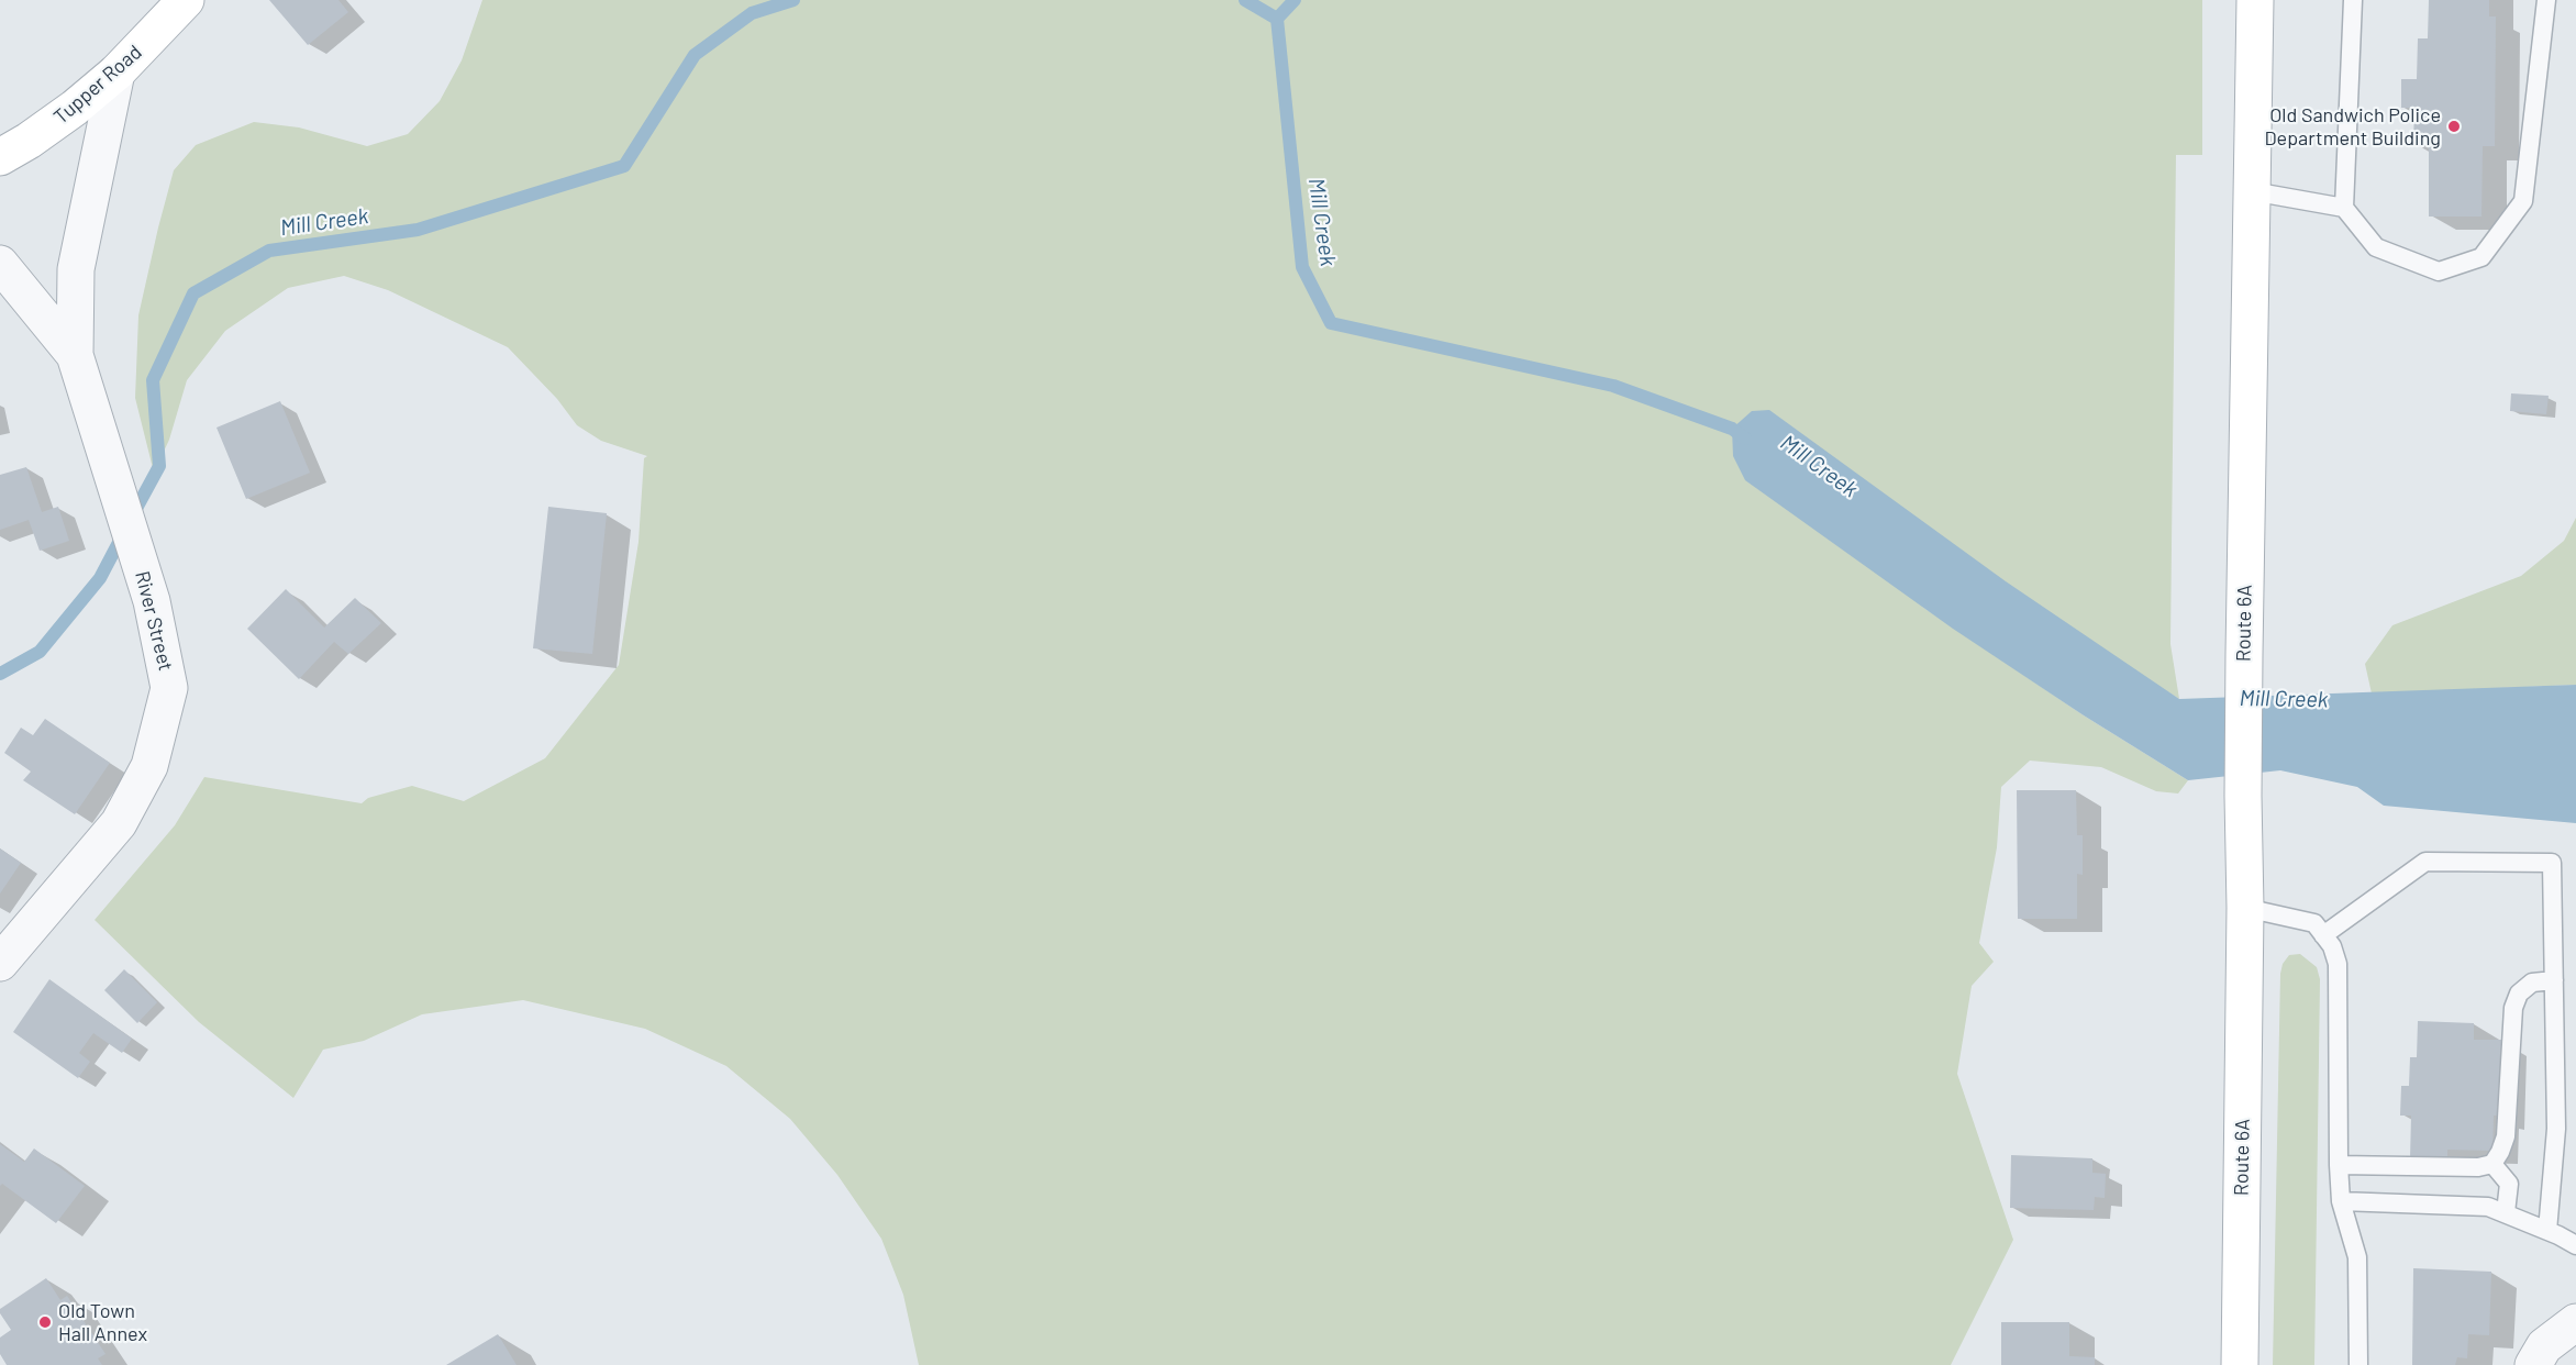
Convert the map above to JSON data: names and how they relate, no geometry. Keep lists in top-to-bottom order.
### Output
{
  "streets": {
    "main road": ["Tupper Road", "Route 6A"],
    "street": ["River Street"]
  },
  "crossings": [
    ["Tupper Road", "River Street"]
  ],
  "water": ["Mill Creek"],
  "places": ["Old Sandwich Police Department Building", "Old Town Hall Annex"]
}
